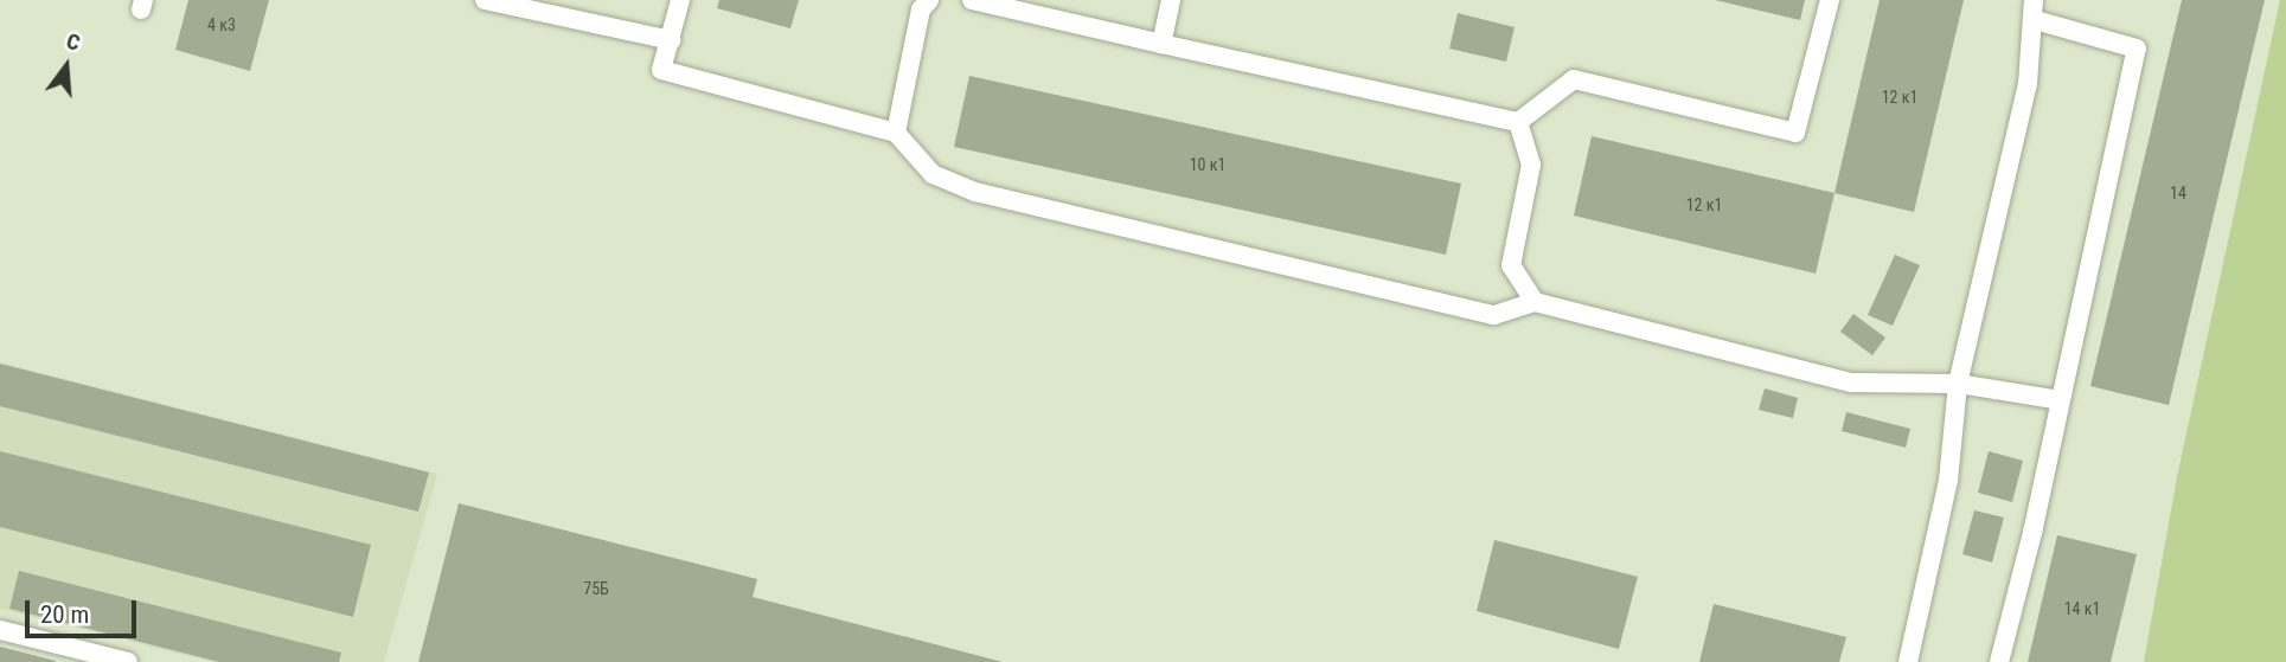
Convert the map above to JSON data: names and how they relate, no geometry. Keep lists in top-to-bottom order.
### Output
{
  "house_numbers": [
    "4 к3",
    "12 к1",
    "10 к1",
    "14",
    "12 к1",
    "75Б",
    "14 к1"
  ],
  "scale_bar": "20 m",
  "north": "top"
}
